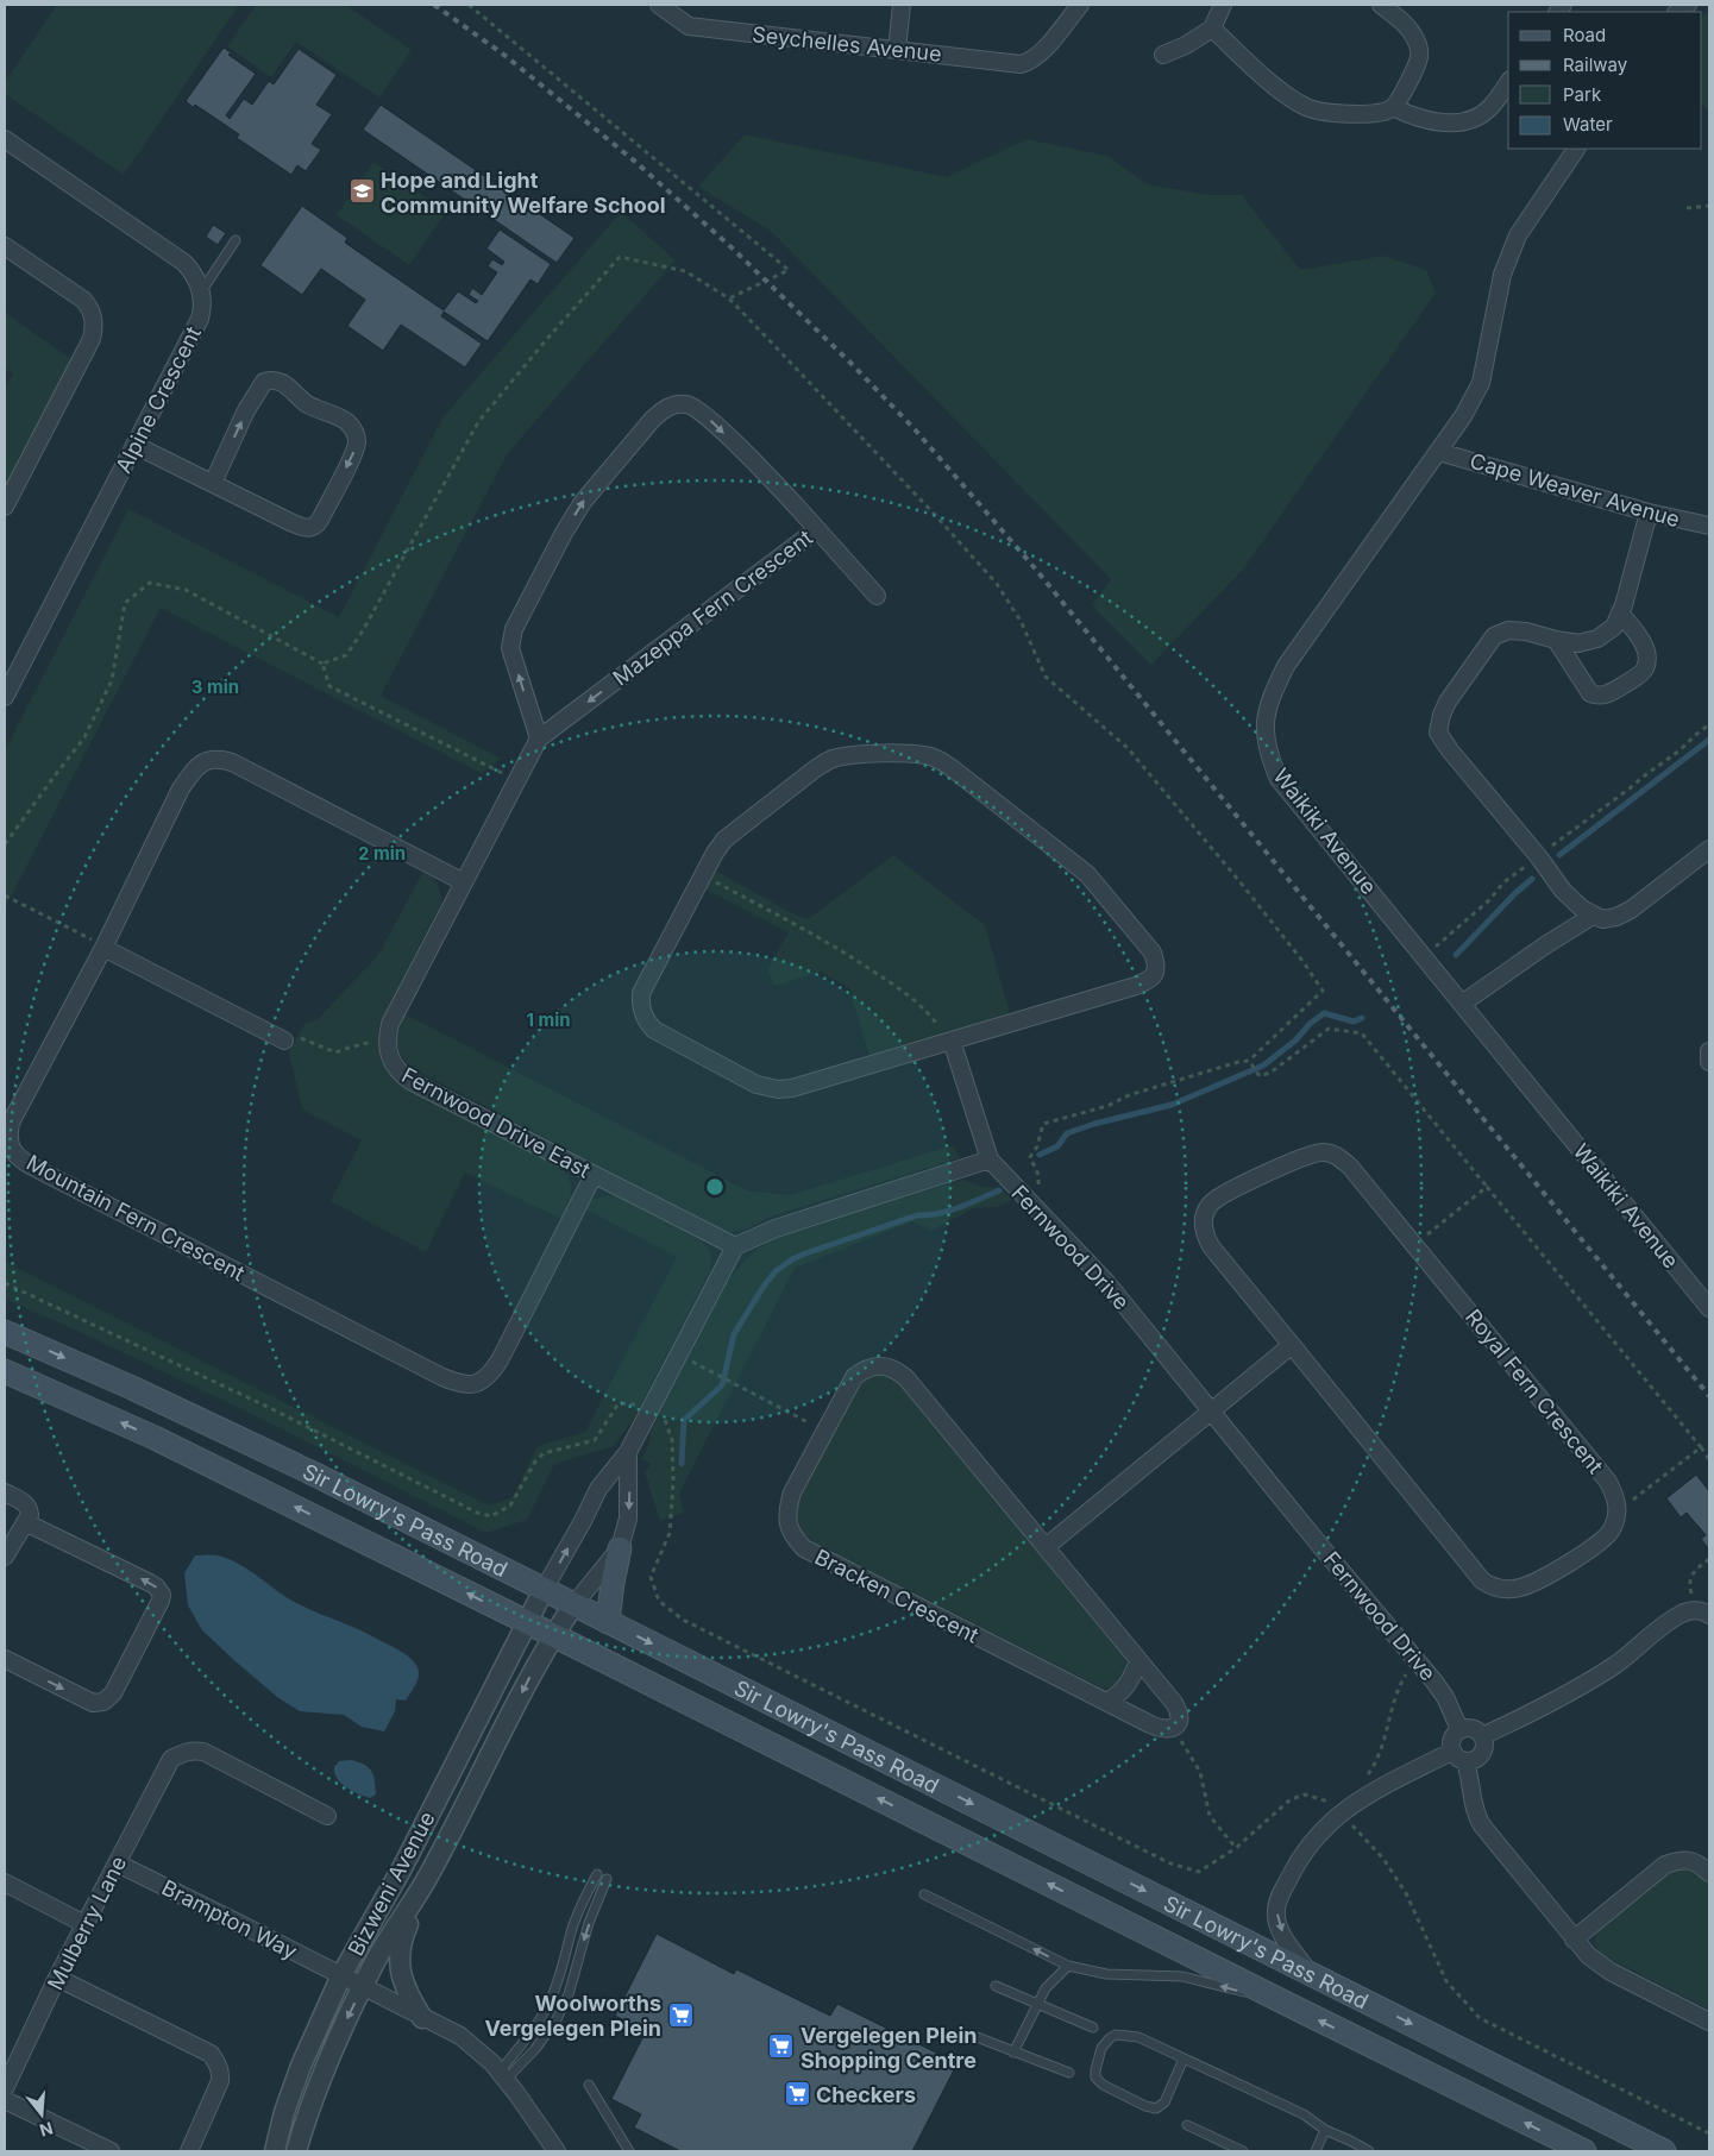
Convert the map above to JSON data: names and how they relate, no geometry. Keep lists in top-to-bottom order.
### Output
{
  "streets": {
    "main road": ["Sir Lowry's Pass Road"],
    "street": [
      "Seychelles Avenue",
      "Alpine Crescent",
      "Cape Weaver Avenue",
      "Mazeppa Fern Crescent",
      "Waikiki Avenue",
      "Fernwood Drive East",
      "Mountain Fern Crescent",
      "Fernwood Drive",
      "Royal Fern Crescent",
      "Bracken Crescent",
      "Bizweni Avenue",
      "Brampton Way",
      "Mulberry Lane"
    ]
  },
  "crossings": [
    ["Cape Weaver Avenue", "Waikiki Avenue"],
    ["Mazeppa Fern Crescent", "Fernwood Drive East"],
    ["Fernwood Drive East", "Mountain Fern Crescent"],
    ["Sir Lowry's Pass Road", "Bizweni Avenue"],
    ["Bizweni Avenue", "Brampton Way"],
    ["Brampton Way", "Mulberry Lane"]
  ],
  "places": {
    "school or university": ["Hope and Light Community Welfare School"],
    "supermarket": ["Woolworths Vergelegen Plein", "Vergelegen Plein Shopping Centre", "Checkers"]
  },
  "legend": [
    "Road",
    "Railway",
    "Park",
    "Water"
  ],
  "north": "bottom",
  "rings": ["3 min", "2 min", "1 min"]
}
